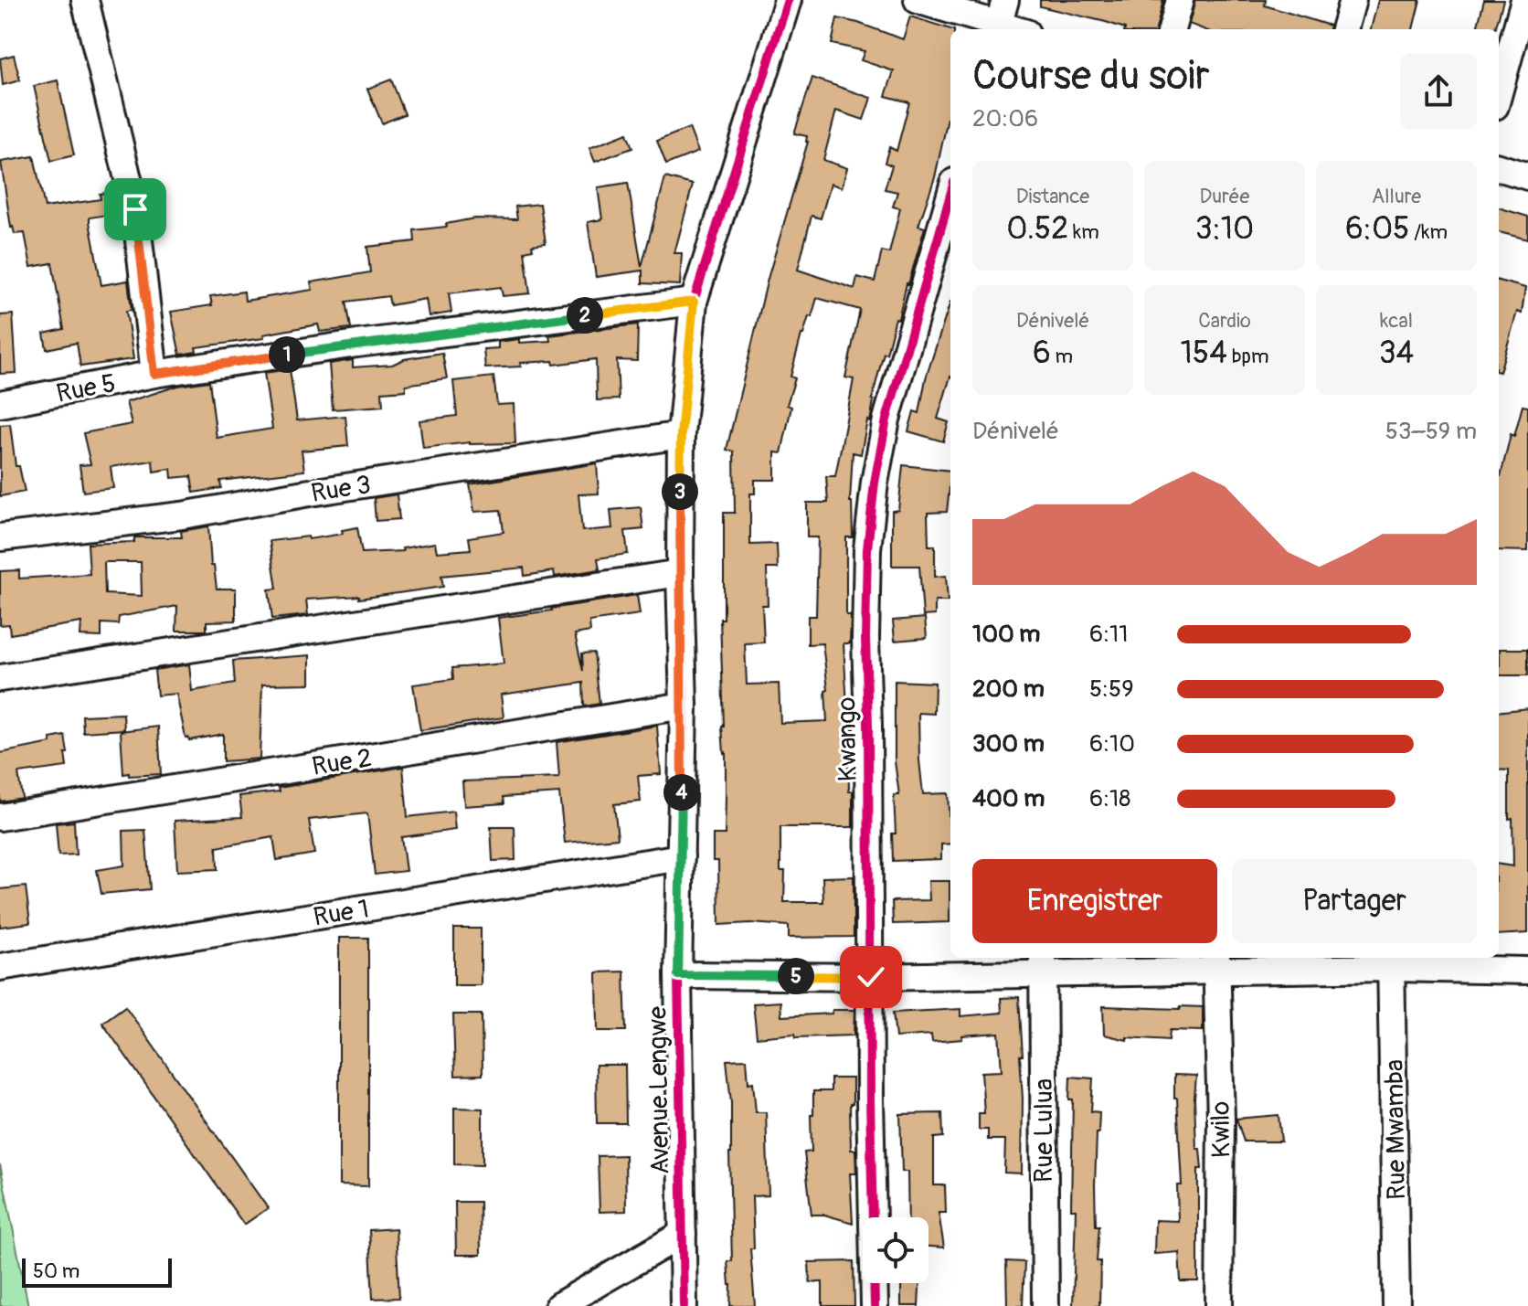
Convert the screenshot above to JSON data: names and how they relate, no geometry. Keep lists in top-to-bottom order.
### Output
{
  "streets": {
    "street": [
      "Rue 5",
      "Rue 3",
      "Kwango",
      "Rue 2",
      "Rue 1",
      "Avenue Lengwe",
      "Kwilo",
      "Rue Mwamba",
      "Rue Lulua"
    ]
  },
  "crossings": [
    ["Rue 5", "Avenue Lengwe"],
    ["Rue 3", "Avenue Lengwe"],
    ["Rue 2", "Avenue Lengwe"],
    ["Rue 1", "Avenue Lengwe"]
  ],
  "scale_bar": "50 m",
  "page": {
    "heading": ["Course du soir", "20:06"],
    "stats": [
      ["Distance", "0.52 km"],
      ["Durée", "3:10"],
      ["Allure", "6:05 /km"],
      ["Dénivelé", "6 m"],
      ["Cardio", "154 bpm"],
      ["kcal", "34"]
    ],
    "pins": [
      "2",
      "1",
      "3",
      "4",
      "5"
    ],
    "chart": ["Dénivelé", "53–59 m"],
    "list": [
      {
        "name": "100 m",
        "note": "6:11"
      },
      {
        "name": "200 m",
        "note": "5:59"
      },
      {
        "name": "300 m",
        "note": "6:10"
      },
      {
        "name": "400 m",
        "note": "6:18"
      }
    ],
    "buttons": ["Enregistrer", "Partager"],
    "scale": "50 m"
  }
}
